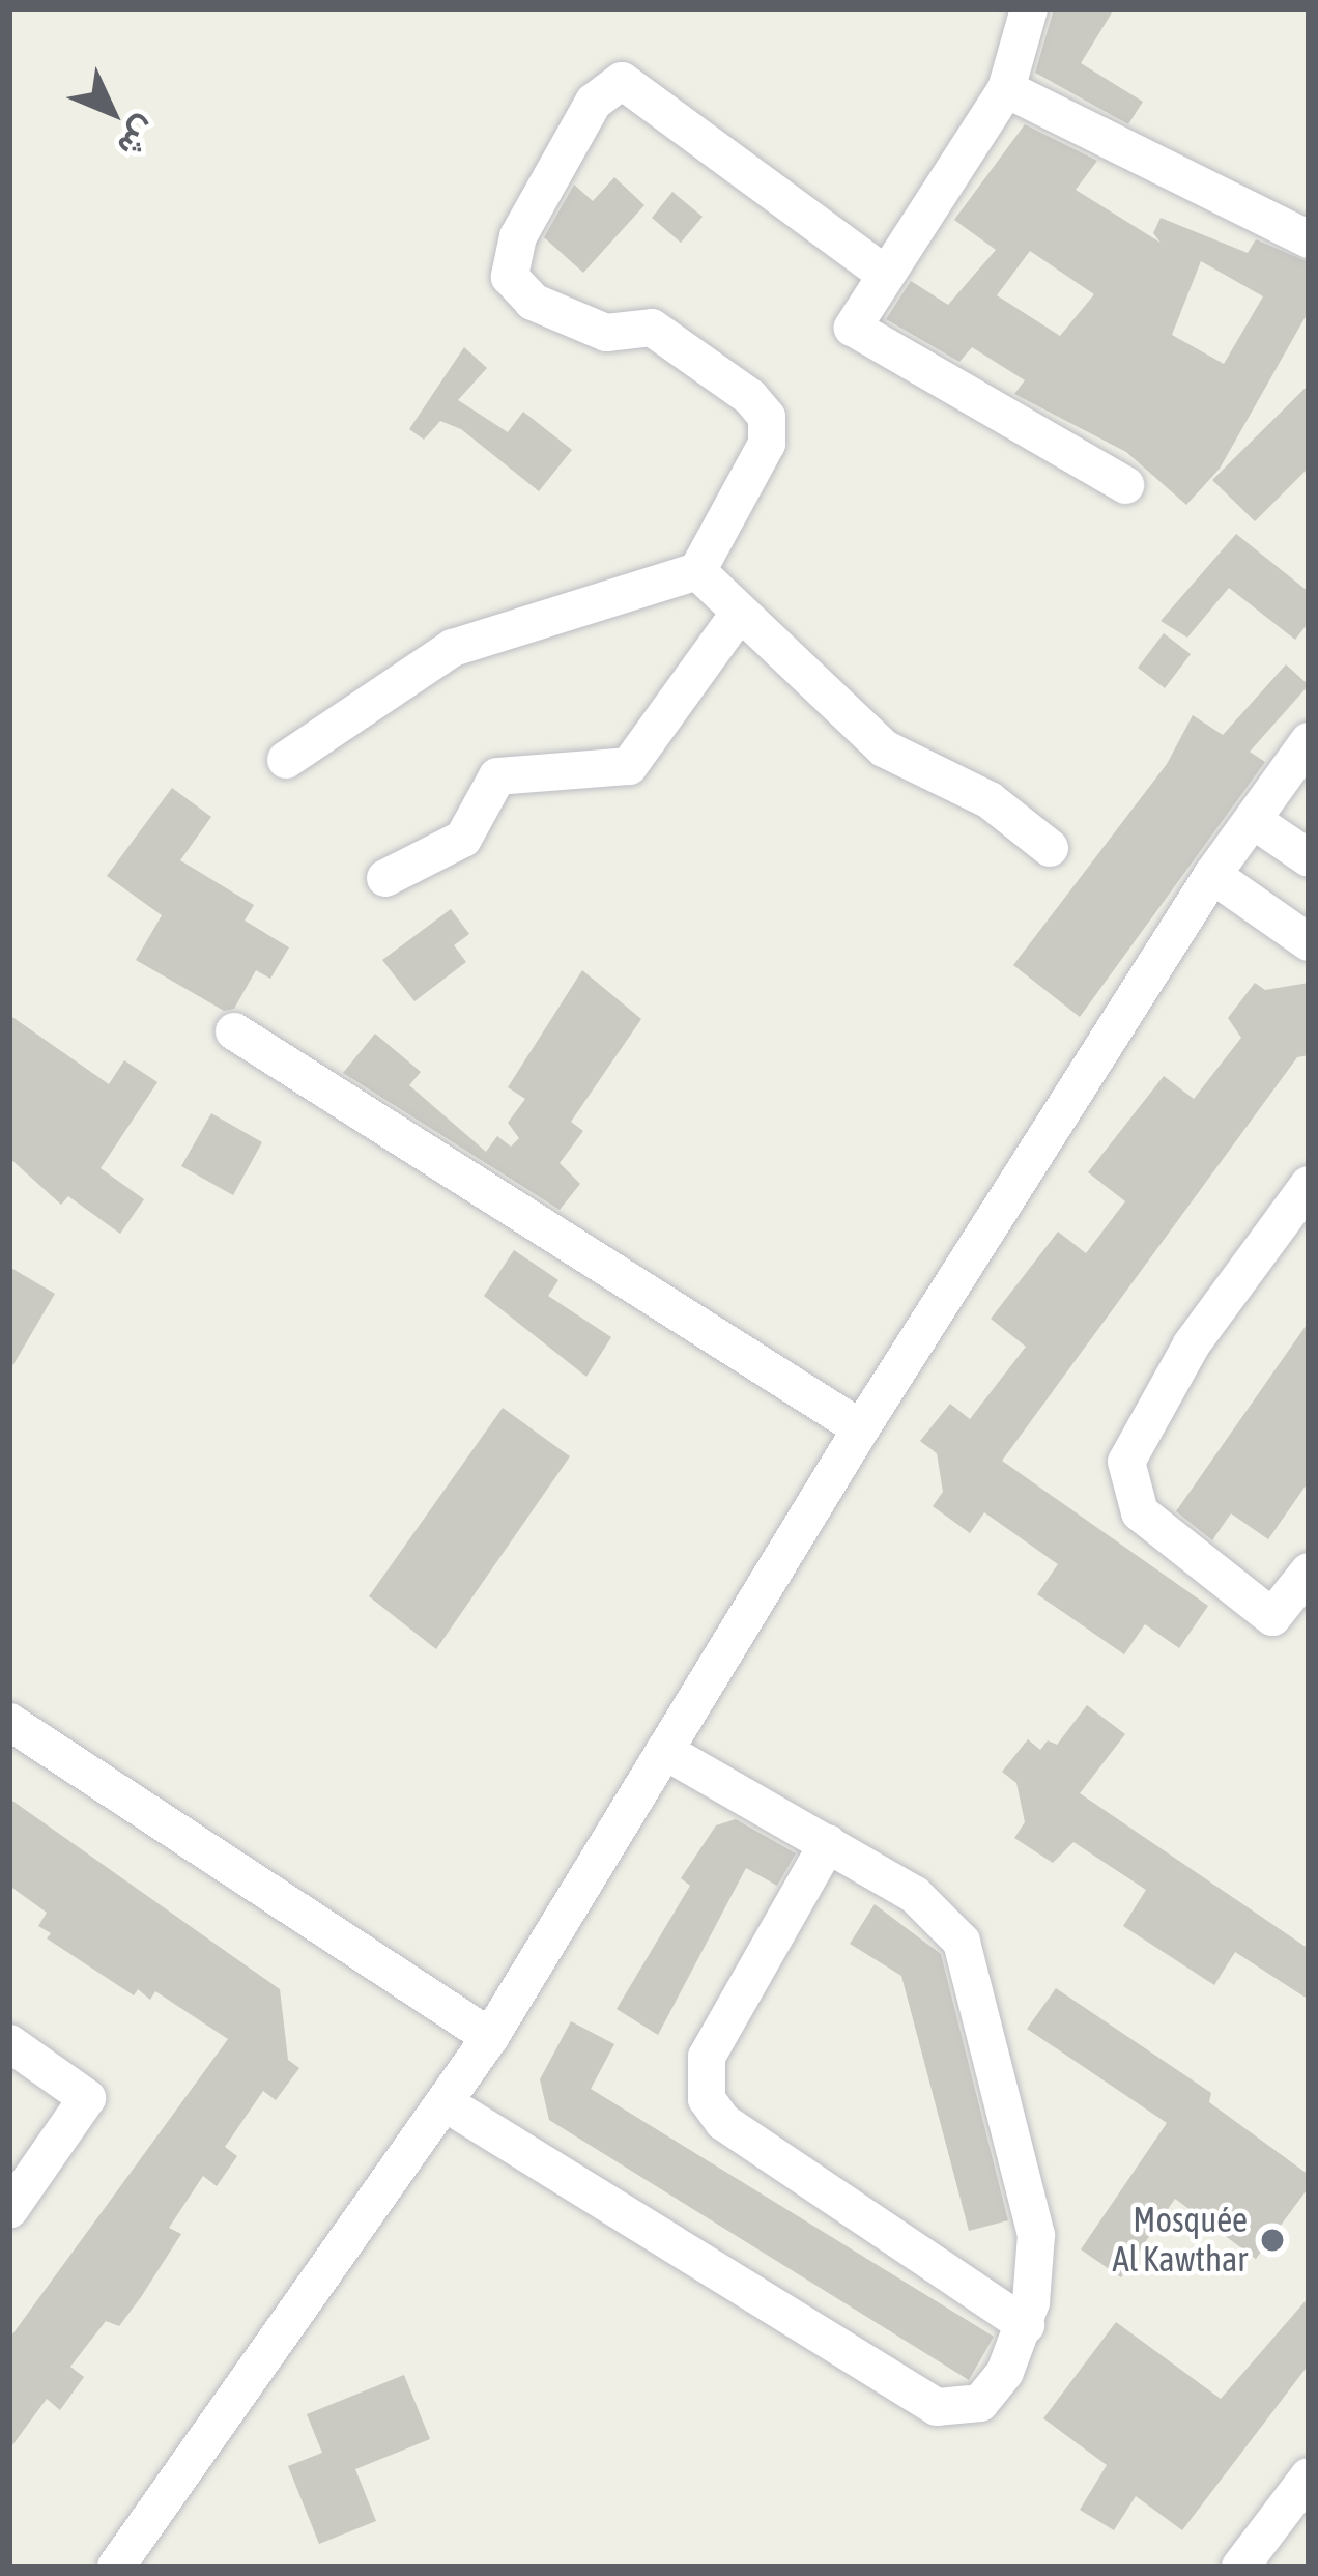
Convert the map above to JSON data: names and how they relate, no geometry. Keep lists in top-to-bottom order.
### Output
{
  "places": ["Mosquée Al Kawthar"],
  "north": "bottom right"
}
